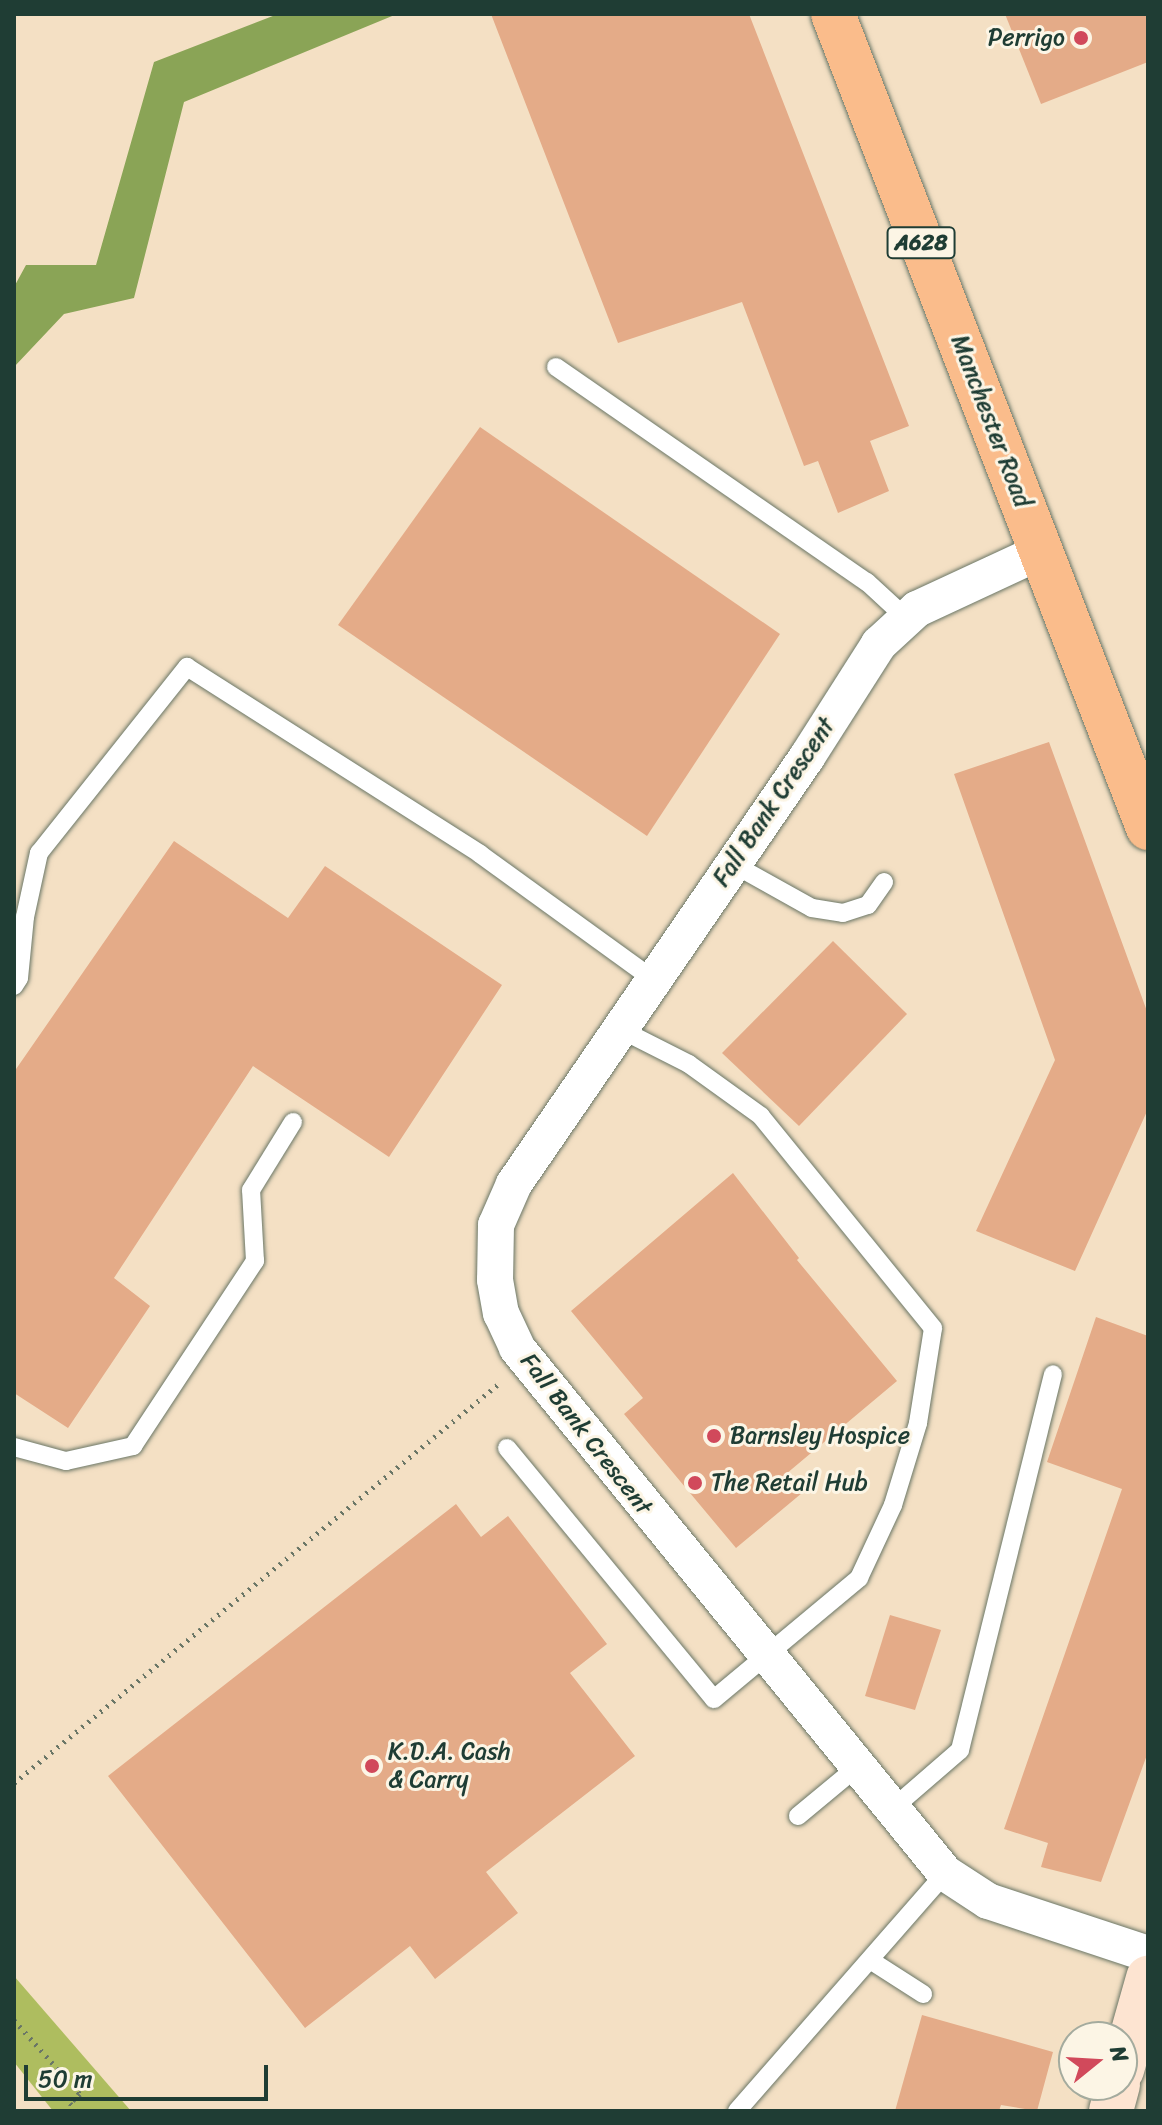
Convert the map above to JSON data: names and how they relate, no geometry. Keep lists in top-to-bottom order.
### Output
{
  "streets": {
    "highway": ["A628", "Manchester Road"],
    "street": ["Fall Bank Crescent"]
  },
  "crossings": [
    ["Manchester Road", "Fall Bank Crescent"]
  ],
  "places": [
    "Perrigo",
    "Barnsley Hospice",
    "The Retail Hub",
    "K.D.A. Cash & Carry"
  ],
  "scale_bar": "50 m",
  "north": "right"
}
